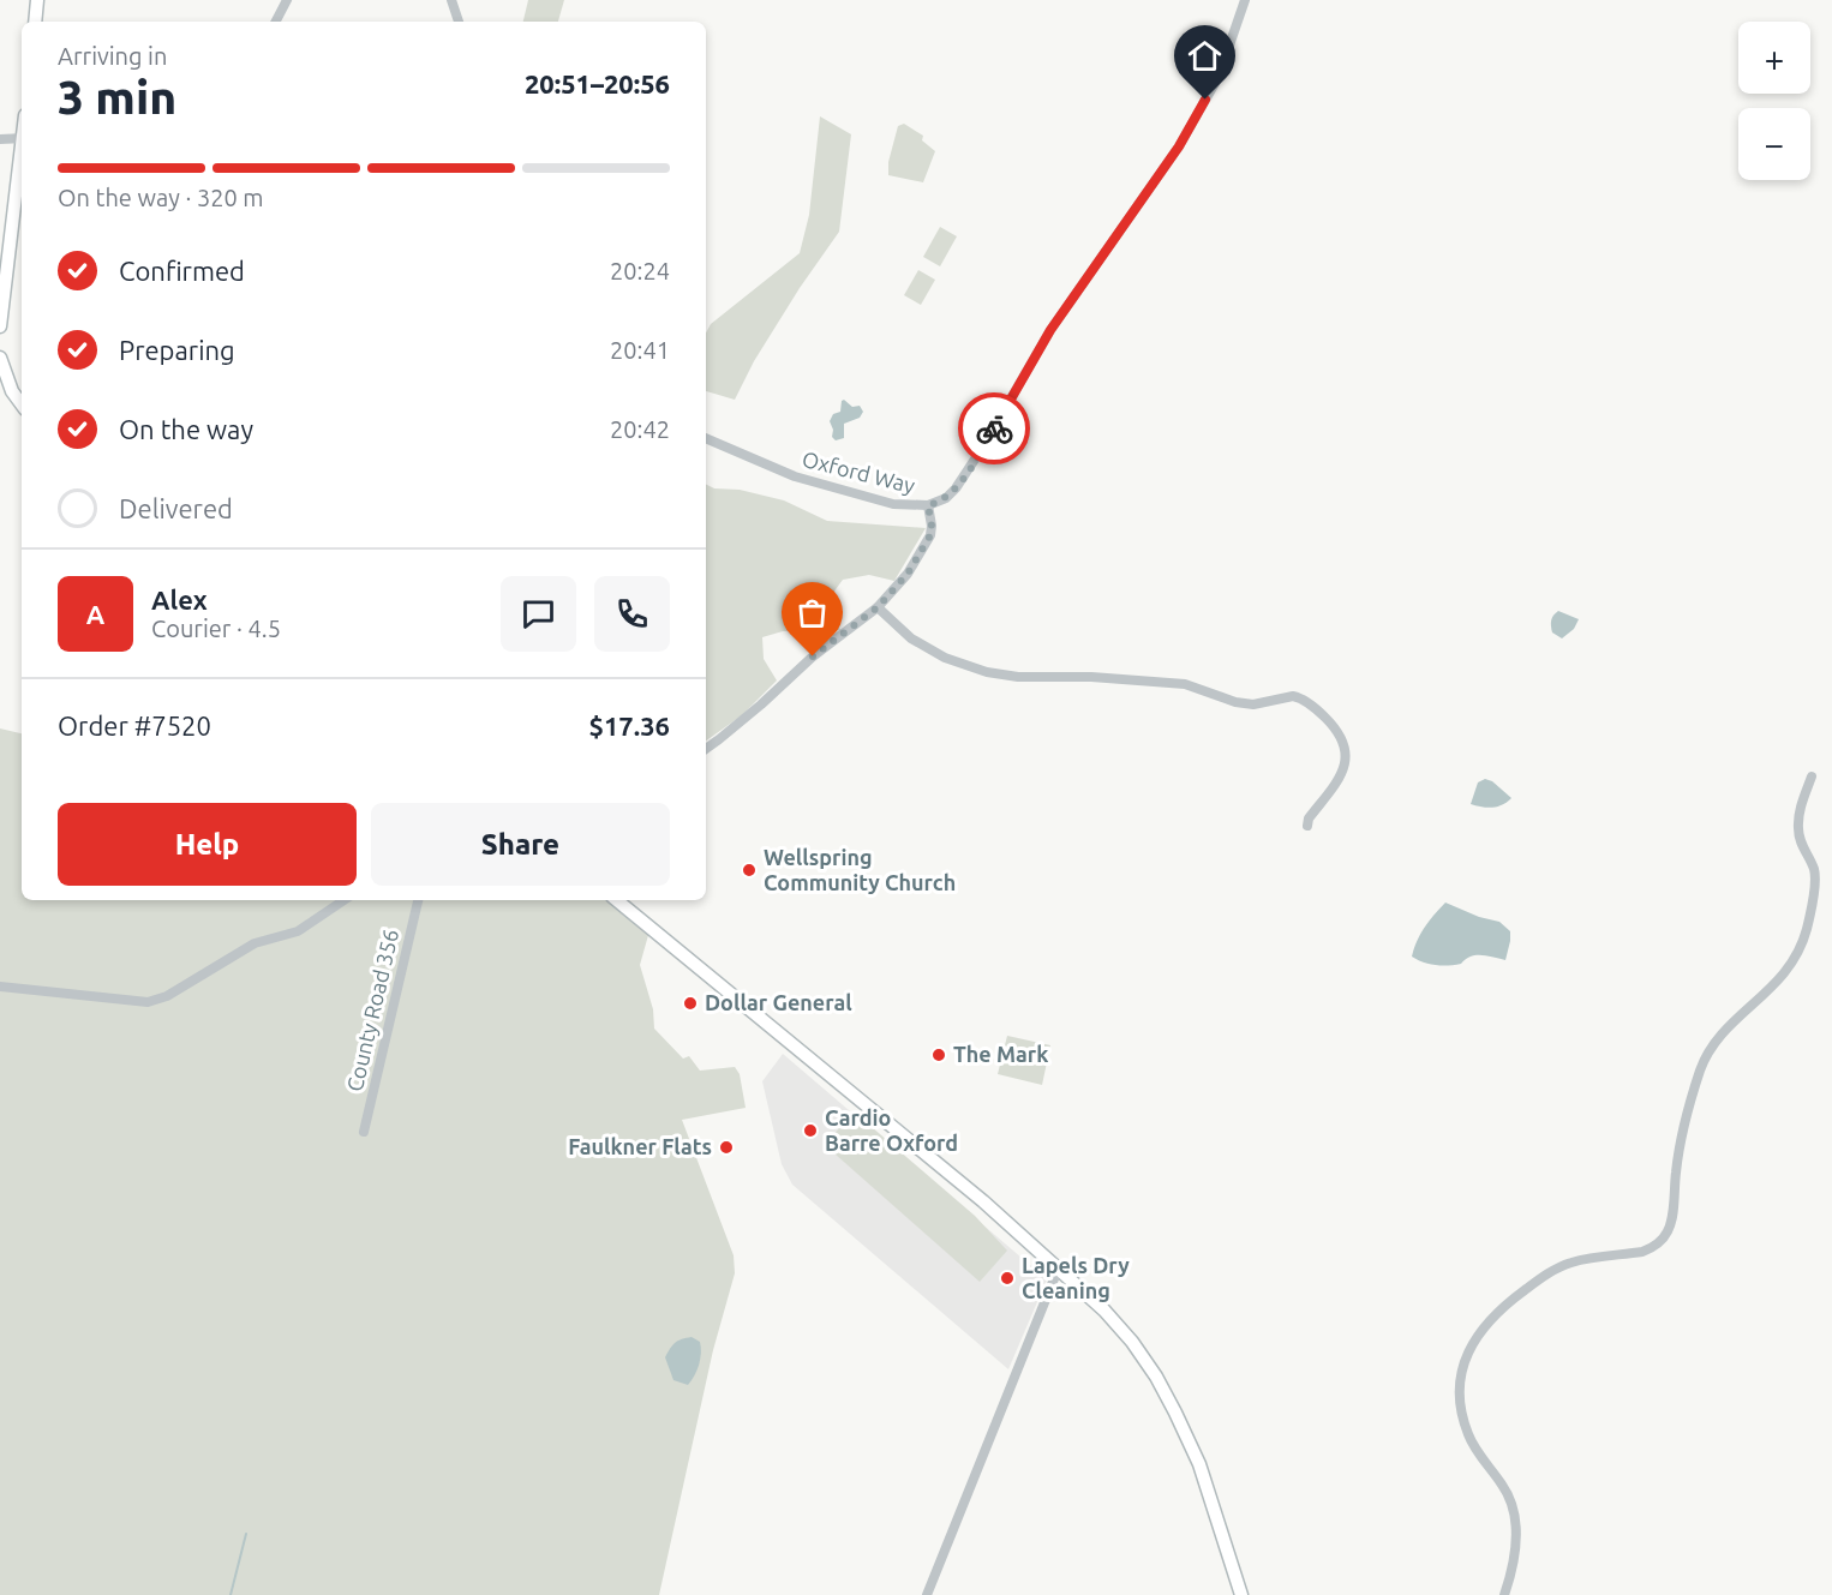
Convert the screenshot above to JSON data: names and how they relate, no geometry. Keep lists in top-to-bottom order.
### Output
{
  "streets": {
    "street": ["Oxford Way", "County Road 356"]
  },
  "places": [
    "Wellspring Community Church",
    "Dollar General",
    "The Mark",
    "Cardio Barre Oxford",
    "Faulkner Flats",
    "Lapels Dry Cleaning"
  ],
  "page": {
    "map_buttons": ["+", "−"],
    "heading": ["3 min", "Arriving in", "20:51–20:56"],
    "panel": [
      "Alex",
      "Courier · 4.5",
      "Order #7520",
      "$17.36"
    ],
    "bar": "On the way · 320 m",
    "list": [
      ["Confirmed", "20:24"],
      ["Preparing", "20:41"],
      ["On the way", "20:42"],
      "Delivered"
    ],
    "round": "A",
    "buttons": ["Help", "Share"]
  }
}
